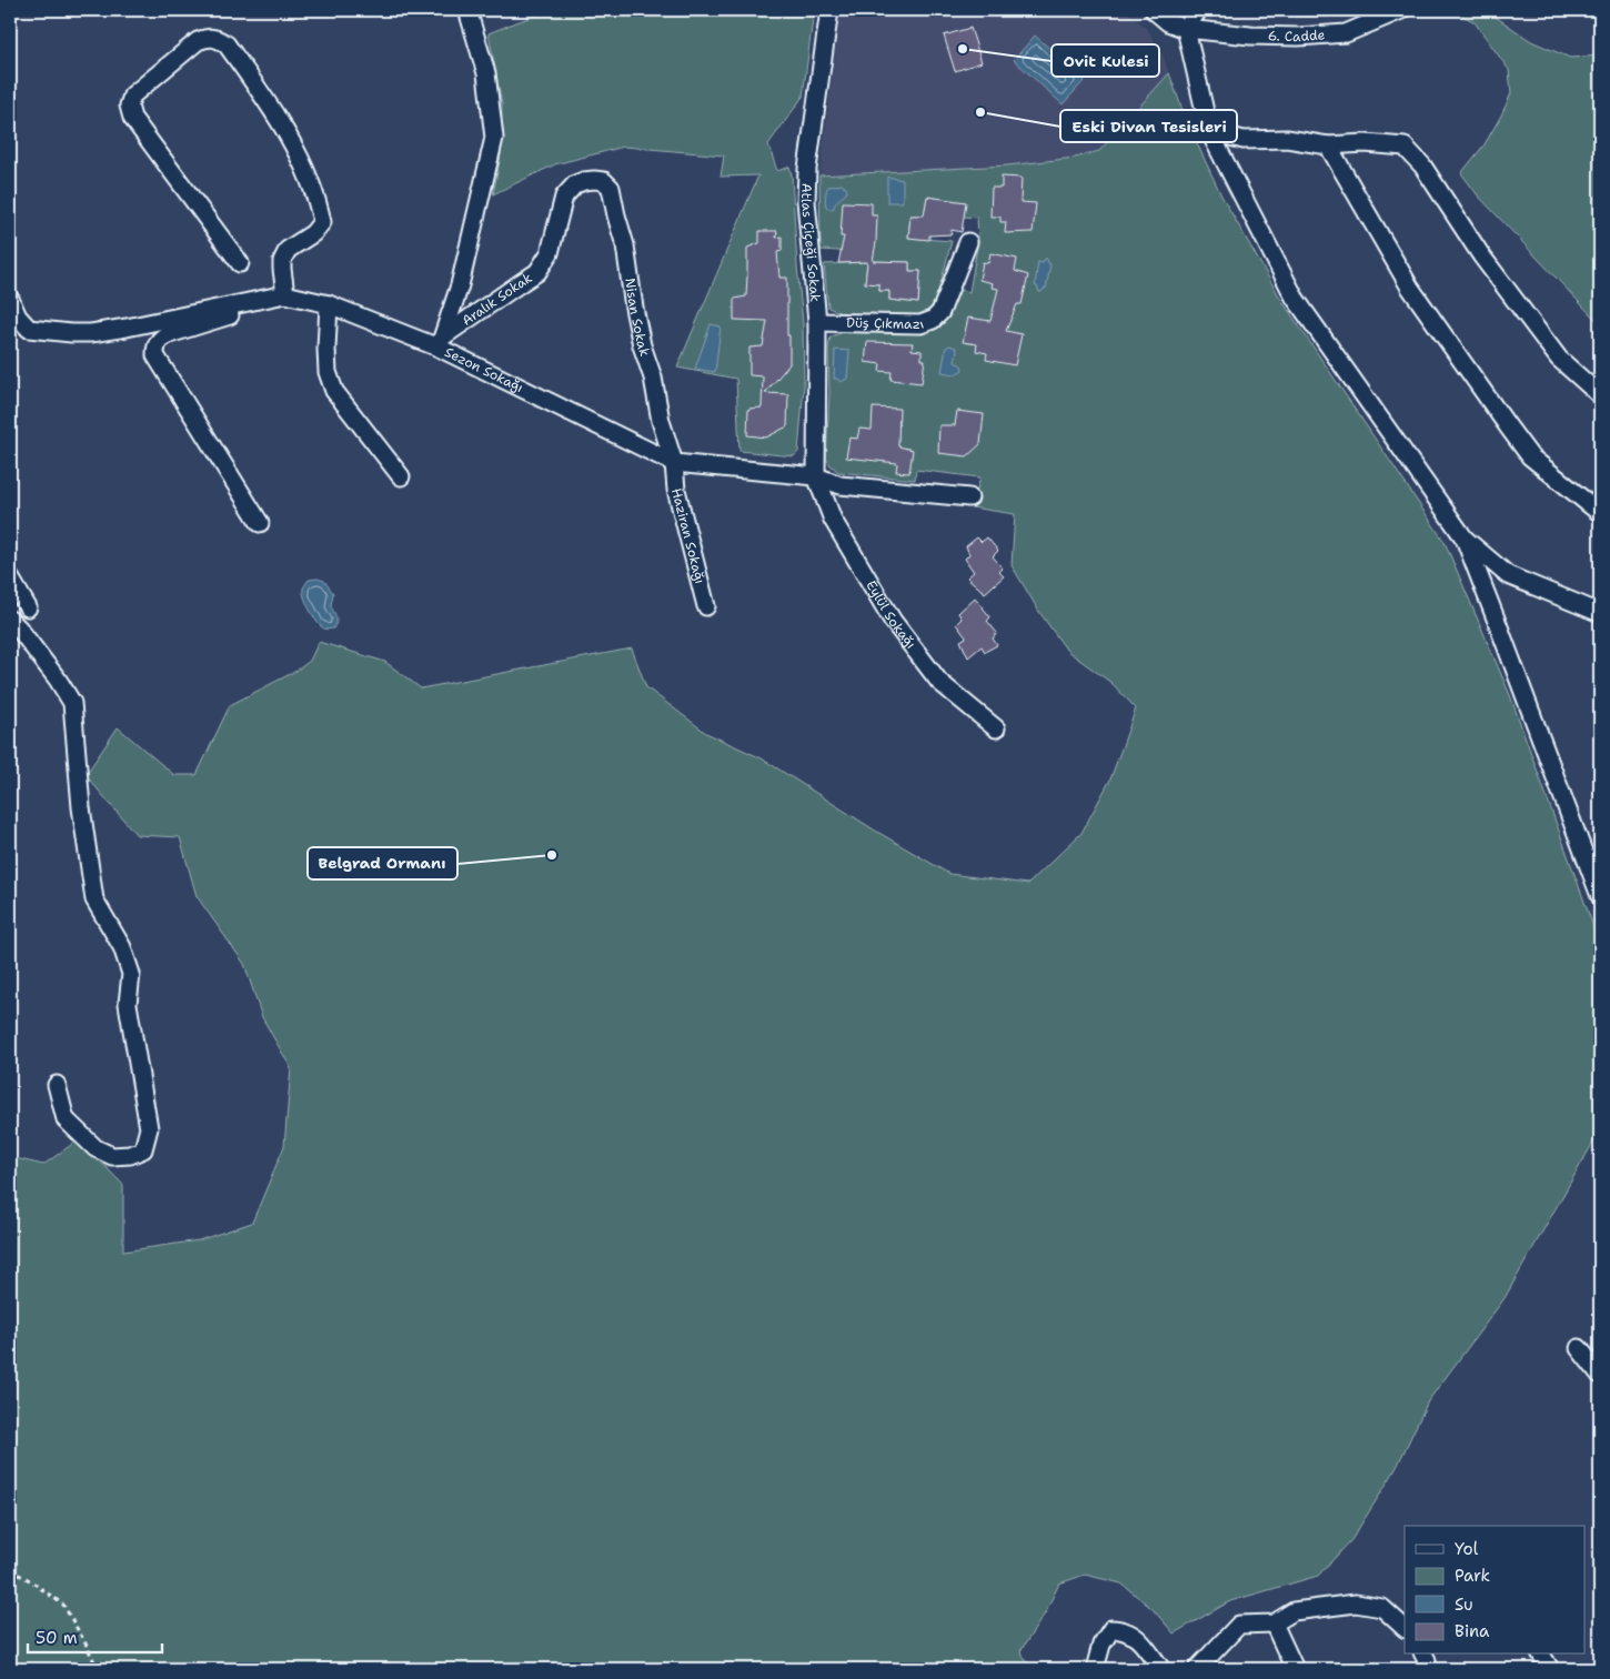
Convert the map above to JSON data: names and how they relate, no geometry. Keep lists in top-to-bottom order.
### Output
{
  "streets": {
    "street": [
      "6. Cadde",
      "Atlas Çiçeği Sokak",
      "Aralık Sokak",
      "Nisan Sokak",
      "Düş Çıkmazı",
      "Sezon Sokağı",
      "Haziran Sokağı",
      "Eylül Sokağı"
    ]
  },
  "crossings": [
    ["Atlas Çiçeği Sokak", "Düş Çıkmazı"],
    ["Atlas Çiçeği Sokak", "Sezon Sokağı"],
    ["Atlas Çiçeği Sokak", "Eylül Sokağı"],
    ["Aralık Sokak", "Nisan Sokak"],
    ["Aralık Sokak", "Sezon Sokağı"],
    ["Nisan Sokak", "Sezon Sokağı"],
    ["Nisan Sokak", "Haziran Sokağı"],
    ["Sezon Sokağı", "Haziran Sokağı"],
    ["Sezon Sokağı", "Eylül Sokağı"]
  ],
  "places": ["Ovit Kulesi", "Eski Divan Tesisleri", "Belgrad Ormanı"],
  "legend": [
    "Yol",
    "Park",
    "Su",
    "Bina"
  ],
  "scale_bar": "50 m"
}
